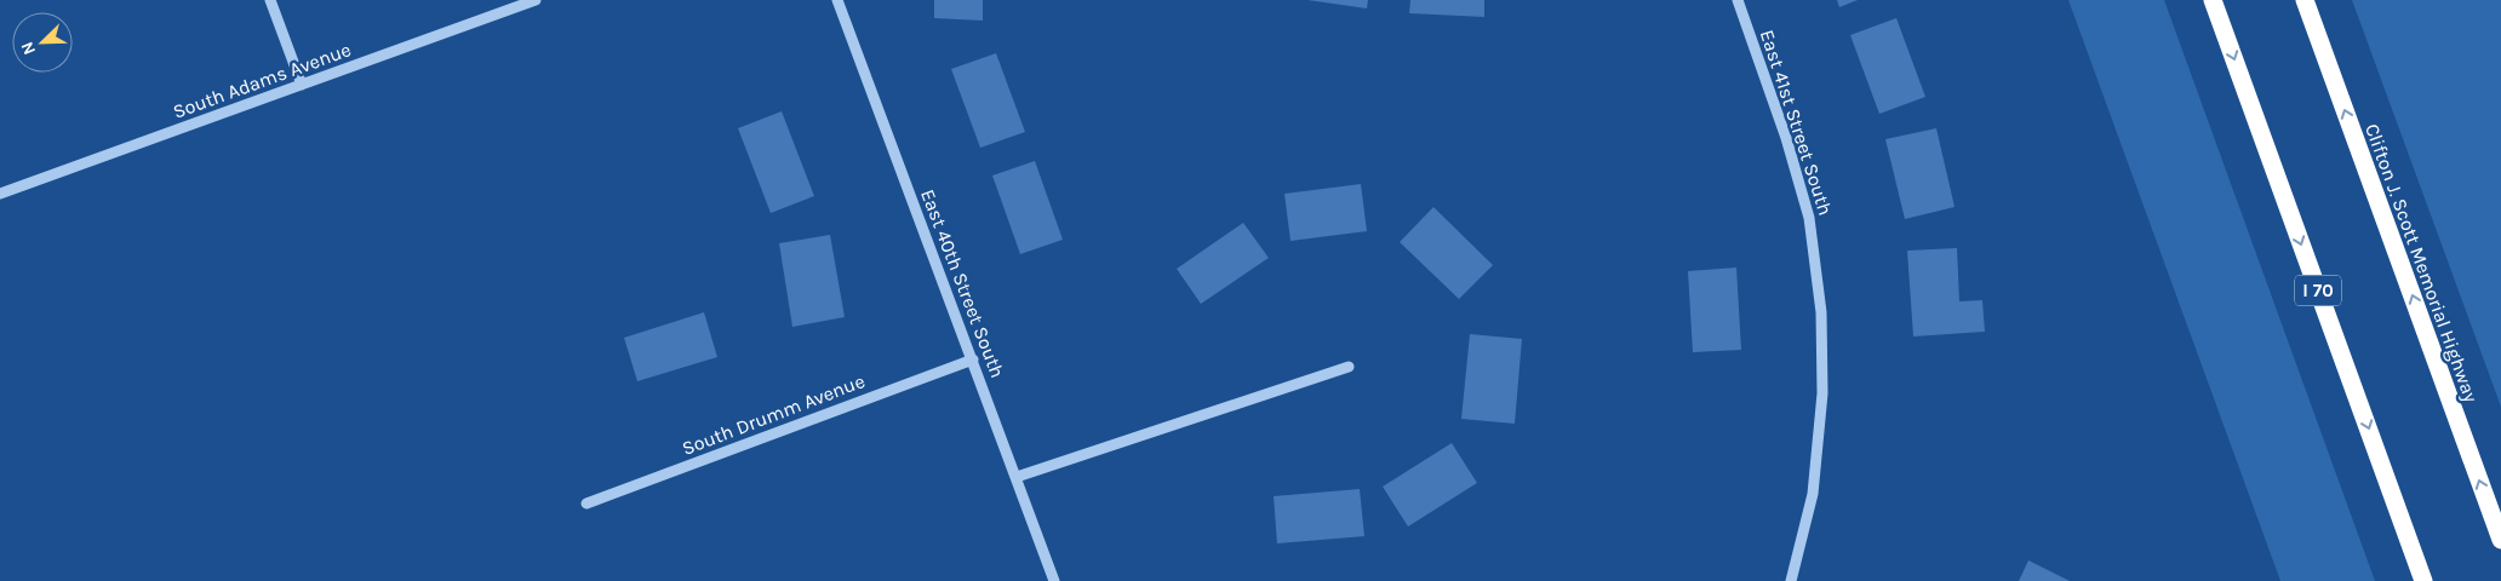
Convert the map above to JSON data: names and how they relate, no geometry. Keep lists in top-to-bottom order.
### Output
{
  "streets": {
    "highway": ["Clifton J. Scott Memorial Highway", "I 70"],
    "street": [
      "South Adams Avenue",
      "East 41st Street South",
      "East 40th Street South",
      "South Drumm Avenue"
    ]
  },
  "crossings": [
    ["East 40th Street South", "South Drumm Avenue"]
  ],
  "north": "bottom left"
}
